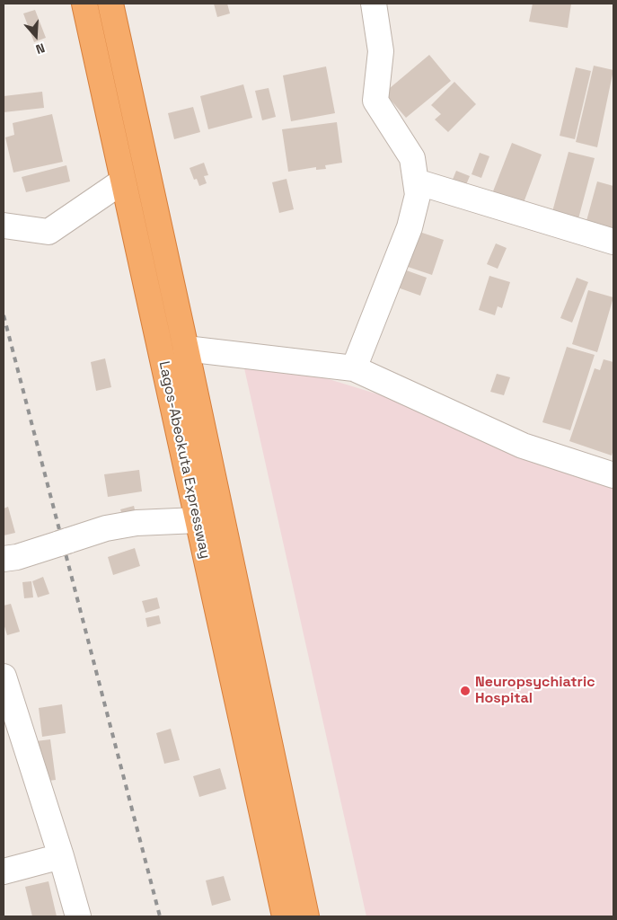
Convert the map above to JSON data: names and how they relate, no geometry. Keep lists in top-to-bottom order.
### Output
{
  "streets": {
    "highway": ["Lagos-Abeokuta Expressway"]
  },
  "places": ["Neuropsychiatric Hospital"],
  "north": "bottom"
}
